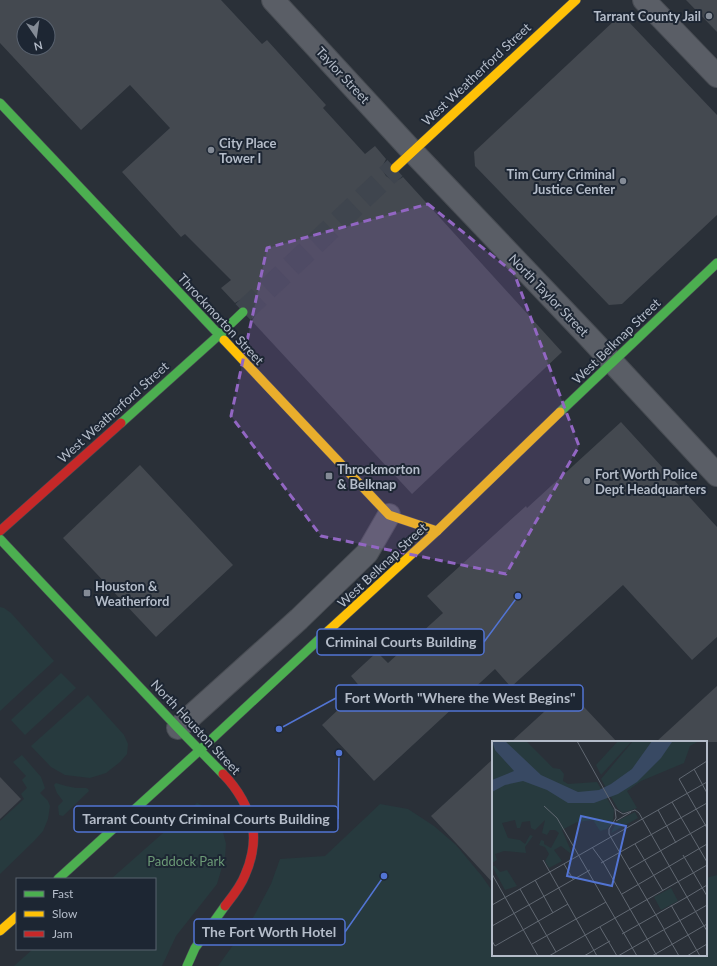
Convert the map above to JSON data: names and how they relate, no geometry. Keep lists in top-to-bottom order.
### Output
{
  "streets": {
    "main road": [
      "West Weatherford Street",
      "Throckmorton Street",
      "West Belknap Street",
      "North Houston Street"
    ],
    "street": ["Taylor Street", "North Taylor Street"]
  },
  "crossings": [
    ["West Weatherford Street", "Taylor Street"],
    ["West Weatherford Street", "North Taylor Street"],
    ["West Weatherford Street", "Throckmorton Street"],
    ["Taylor Street", "North Taylor Street"],
    ["North Taylor Street", "West Belknap Street"],
    ["Throckmorton Street", "West Belknap Street"],
    ["West Belknap Street", "North Houston Street"]
  ],
  "parks": ["Paddock Park"],
  "places": {
    "other": [
      "Tarrant County Jail",
      "City Place Tower I",
      "Tim Curry Criminal Justice Center",
      "Fort Worth Police Dept Headquarters",
      "Criminal Courts Building",
      "Fort Worth \"Where the West Begins\"",
      "Tarrant County Criminal Courts Building",
      "The Fort Worth Hotel"
    ],
    "transit": ["Throckmorton & Belknap", "Houston & Weatherford"]
  },
  "legend": ["Fast", "Slow", "Jam"],
  "north": "bottom"
}
